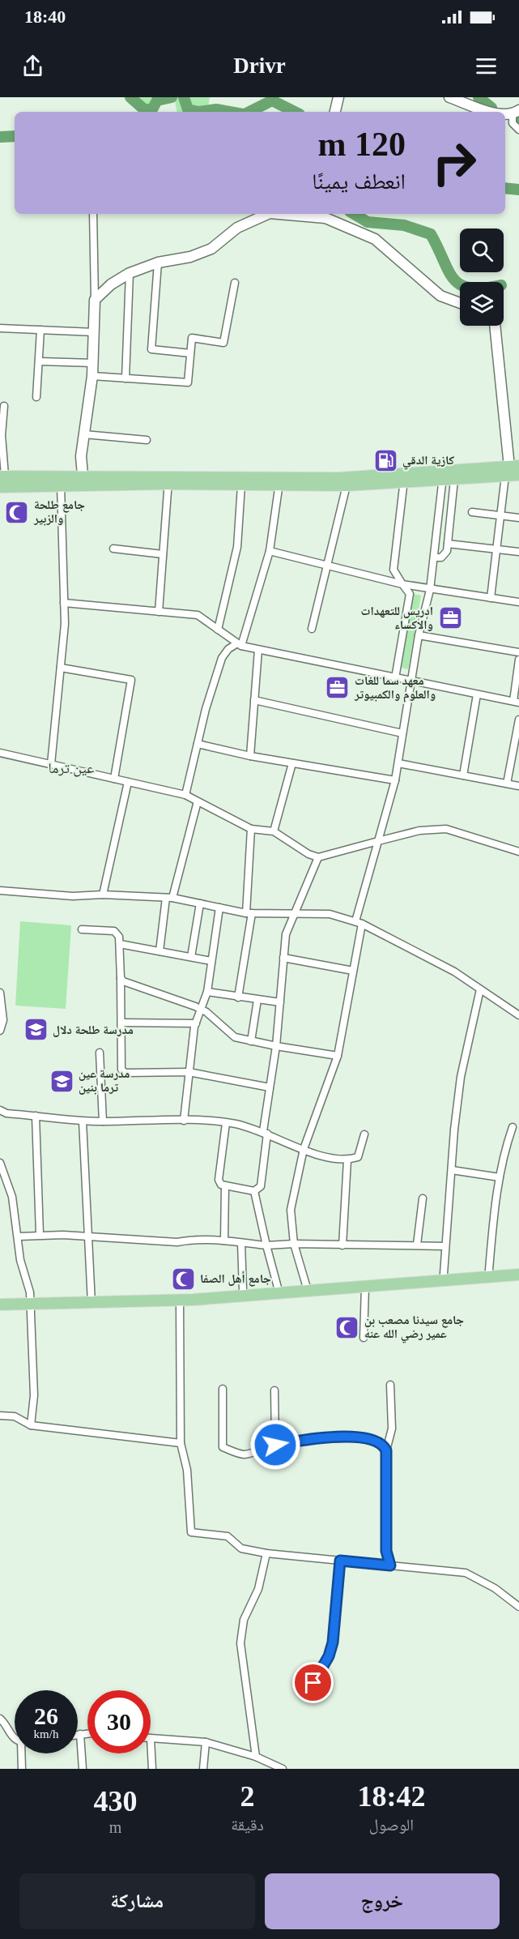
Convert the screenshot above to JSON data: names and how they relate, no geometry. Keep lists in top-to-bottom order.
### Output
{
  "districts": ["عين ترما"],
  "places": {
    "fuel station": ["كازية الدقي"],
    "mosque": ["جامع طلحة والزبير", "جامع أهل الصفا", "جامع سيدنا مصعب بن عمير رضي الله عنه"],
    "office": ["ادريس للتعهدات والاكساء", "معهد سما للغات والعلوم والكمبيوتر"],
    "school or university": ["مدرسة طلحة دلال", "مدرسة عين ترما بنين"]
  },
  "page": {
    "status": "18:40",
    "header": "Drivr",
    "turn": ["120 m", "انعطف يمينًا"],
    "speed": "26 km/h",
    "limit": "30",
    "eta": [
      "18:42",
      "الوصول",
      "2",
      "دقيقة",
      "430",
      "m"
    ],
    "buttons": ["خروج", "مشاركة"]
  }
}
